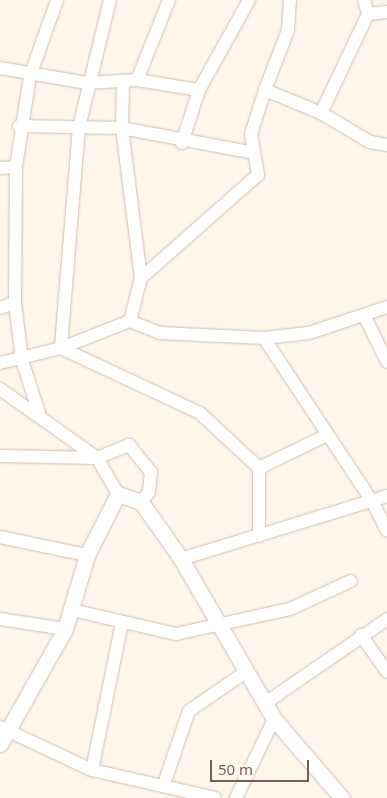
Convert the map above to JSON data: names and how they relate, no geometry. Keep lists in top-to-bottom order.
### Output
{
  "scale_bar": "50 m"
}
